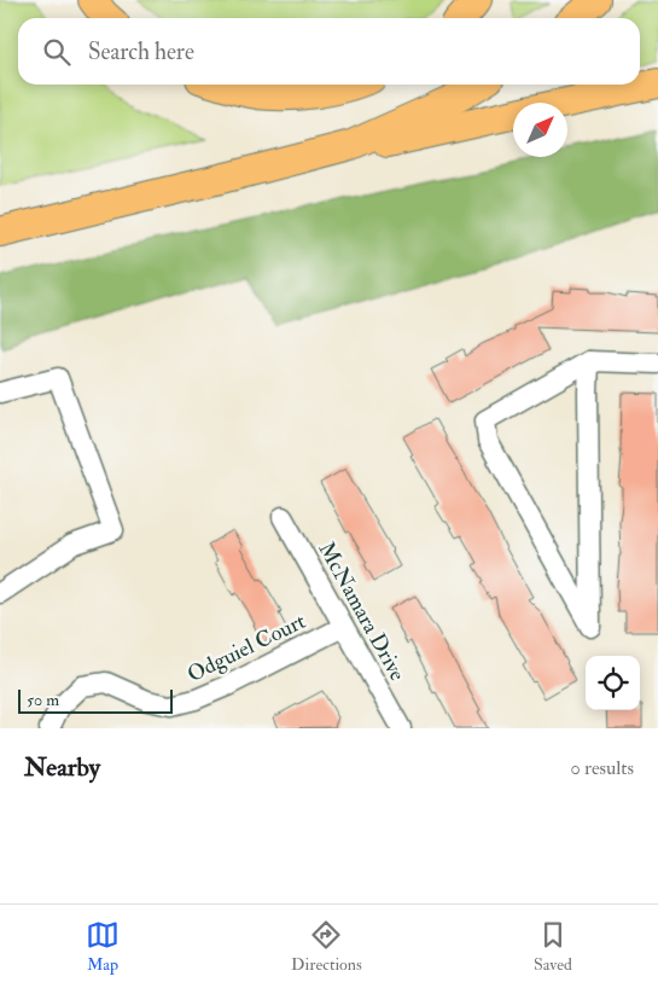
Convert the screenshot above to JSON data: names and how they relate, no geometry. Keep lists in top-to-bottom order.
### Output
{
  "streets": {
    "street": ["McNamara Drive", "Odguiel Court"]
  },
  "crossings": [
    ["McNamara Drive", "Odguiel Court"]
  ],
  "scale_bar": "50 m",
  "north": "top right",
  "page": {
    "search": "Search here",
    "scale": "50 m",
    "heading": ["Nearby", "0 results"],
    "nav": ["Map", "Directions", "Saved"]
  }
}
